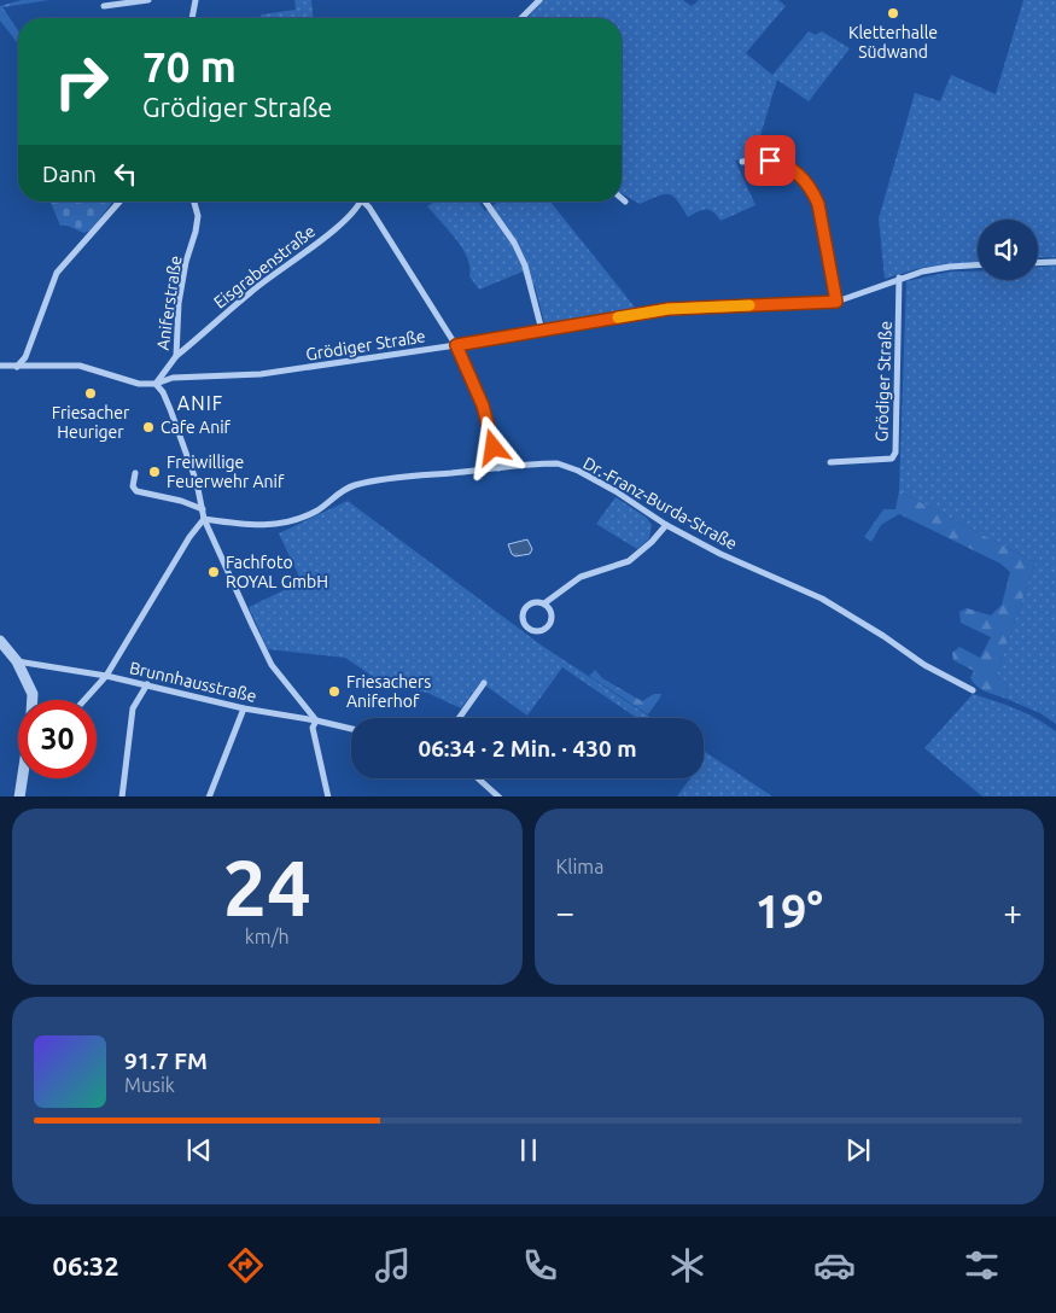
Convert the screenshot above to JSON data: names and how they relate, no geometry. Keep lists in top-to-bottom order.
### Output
{
  "streets": {
    "street": [
      "Eisgrabenstraße",
      "Aniferstraße",
      "Grödiger Straße",
      "Dr.-Franz-Burda-Straße",
      "Brunnhausstraße"
    ]
  },
  "crossings": [
    ["Eisgrabenstraße", "Aniferstraße"],
    ["Aniferstraße", "Grödiger Straße"]
  ],
  "districts": ["ANIF"],
  "places": [
    "Kletterhalle Südwand",
    "Friesacher Heuriger",
    "Cafe Anif",
    "Freiwillige Feuerwehr Anif",
    "Fachfoto ROYAL GmbH",
    "Friesachers Aniferhof"
  ],
  "page": {
    "turn": ["70 m", "Grödiger Straße"],
    "then": "Dann",
    "limit": "30",
    "trip": "06:34 · 2 Min. · 430 m",
    "tile": [
      ["24", "km/h"],
      "Klima"
    ],
    "heat": ["−", "19°", "+"],
    "song": ["91.7 FM", "Musik"],
    "tabs": "06:32"
  }
}
